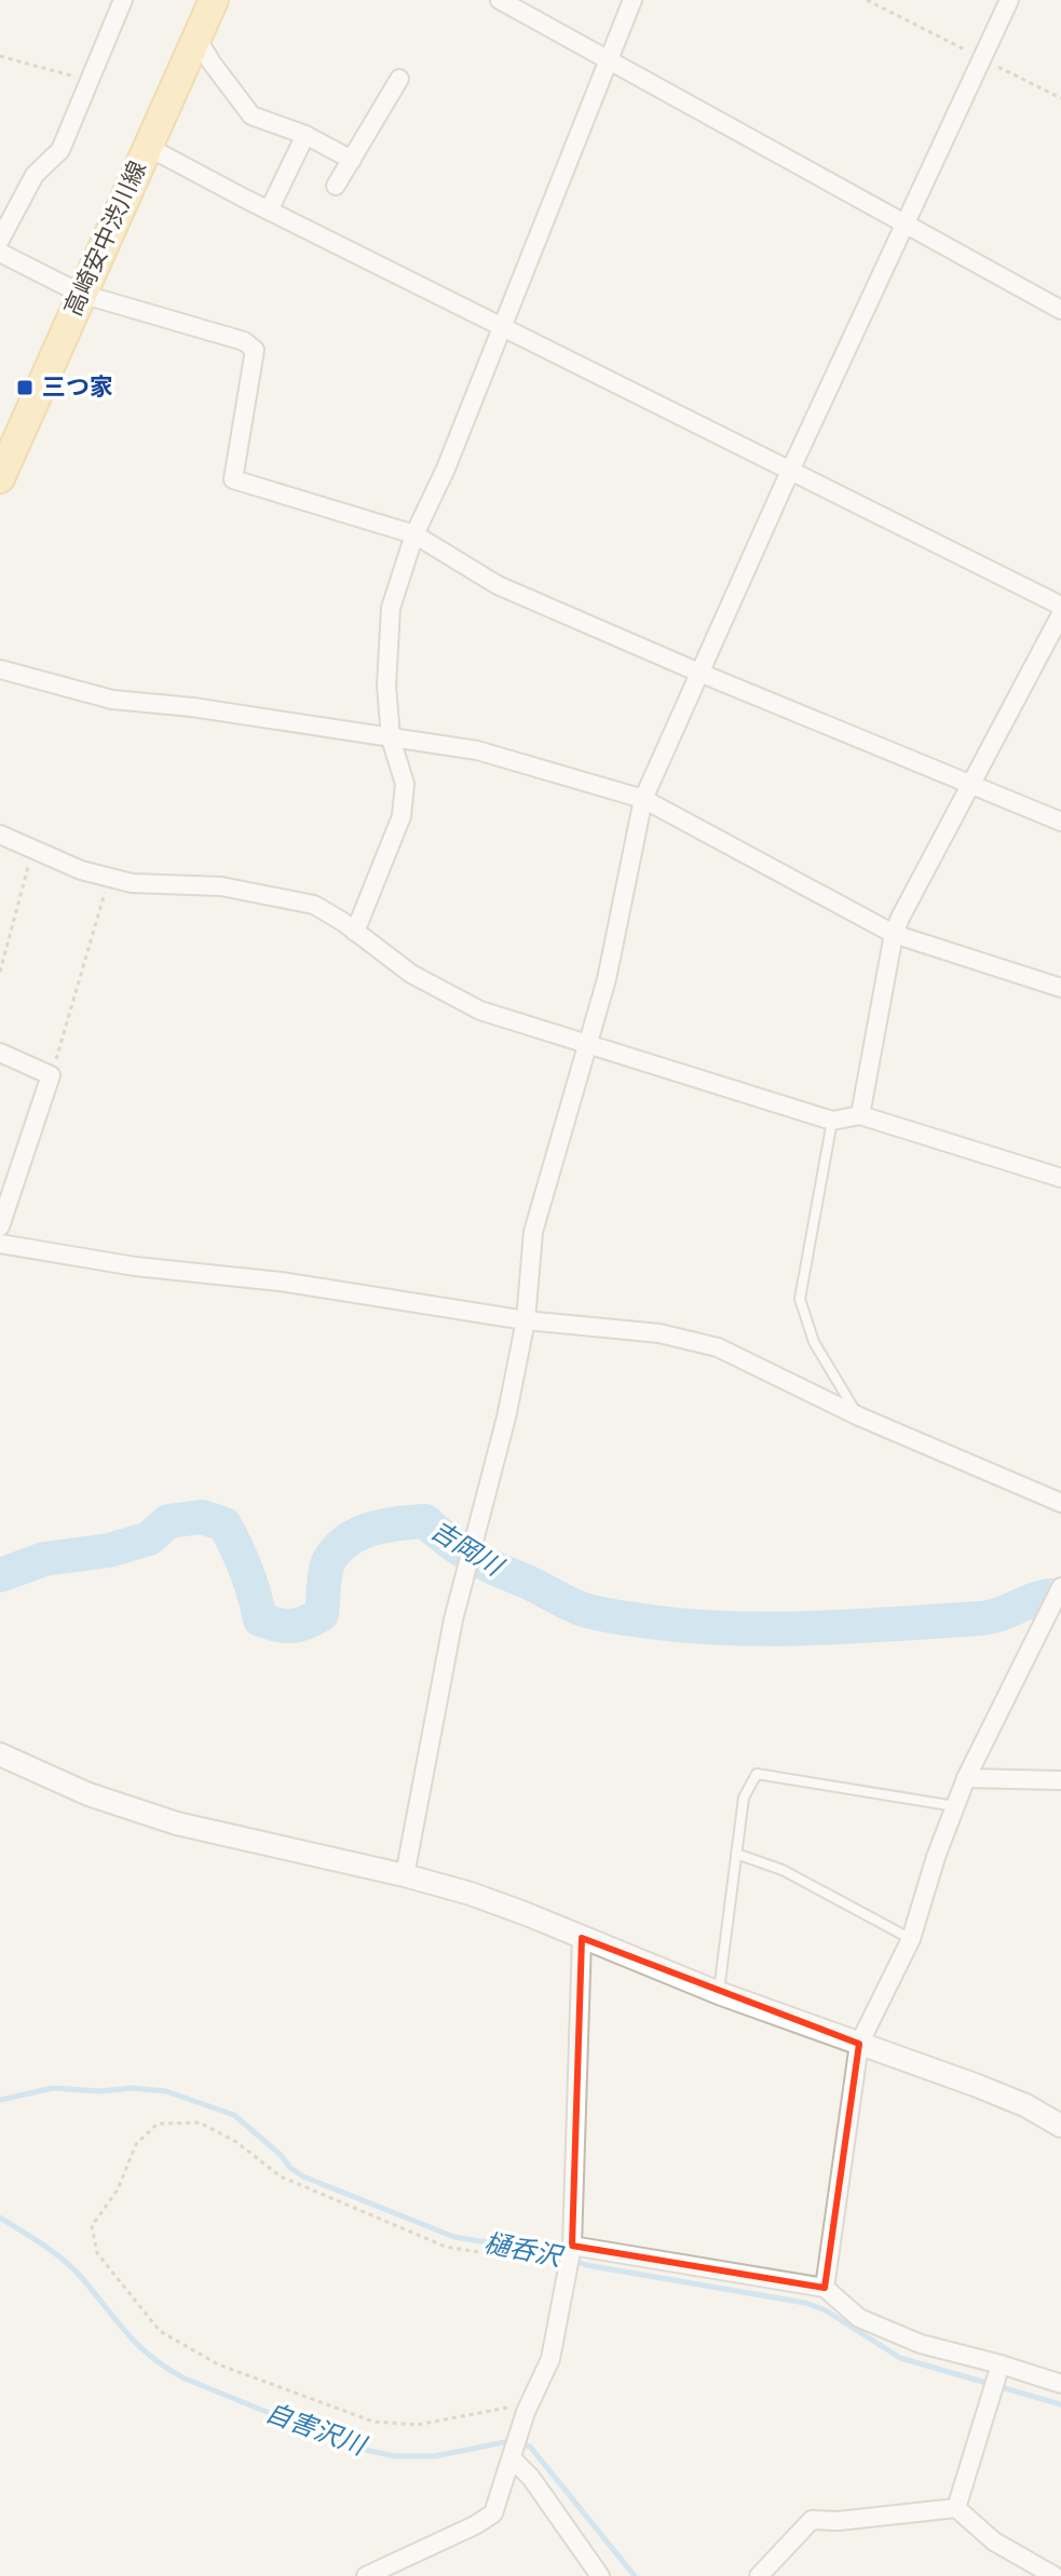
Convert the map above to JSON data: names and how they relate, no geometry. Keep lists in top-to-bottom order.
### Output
{
  "streets": {
    "main road": ["高崎安中渋川線"]
  },
  "water": ["吉岡川", "樋呑沢", "自害沢川"],
  "places": {
    "transit": ["三つ家"]
  }
}
